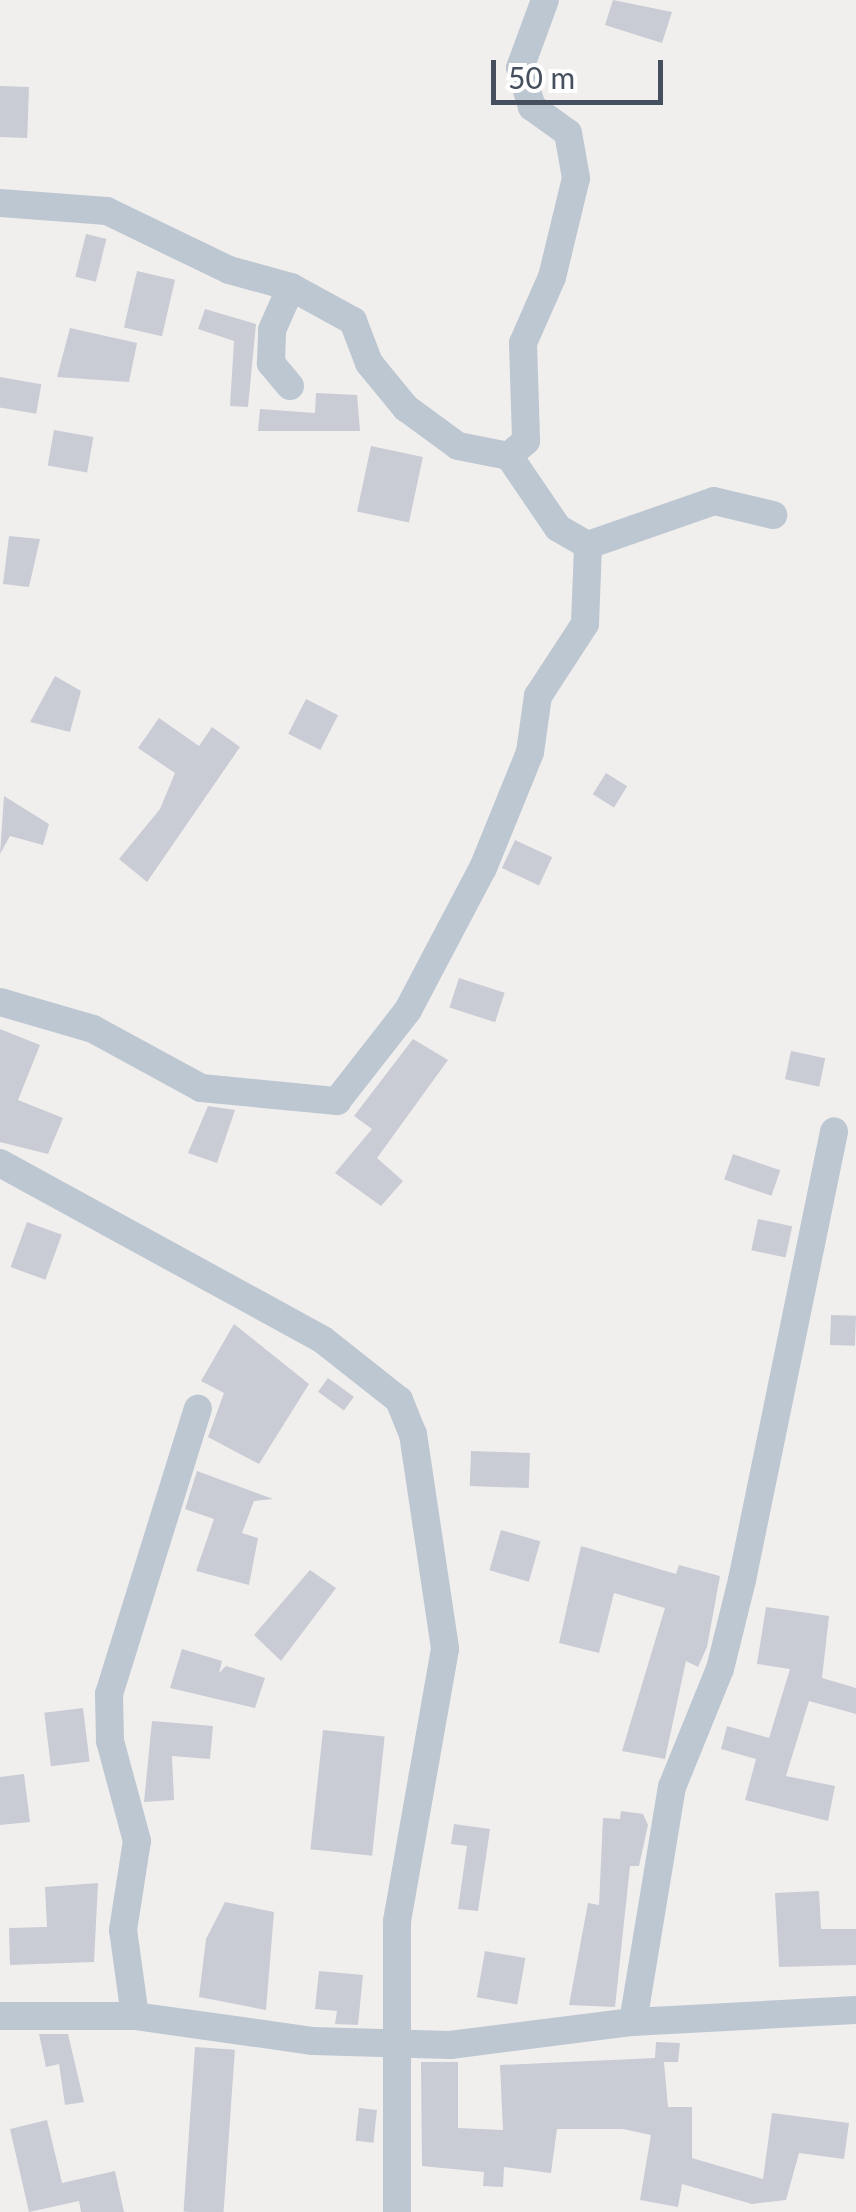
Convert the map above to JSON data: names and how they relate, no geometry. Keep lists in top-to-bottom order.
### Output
{
  "scale_bar": "50 m"
}
